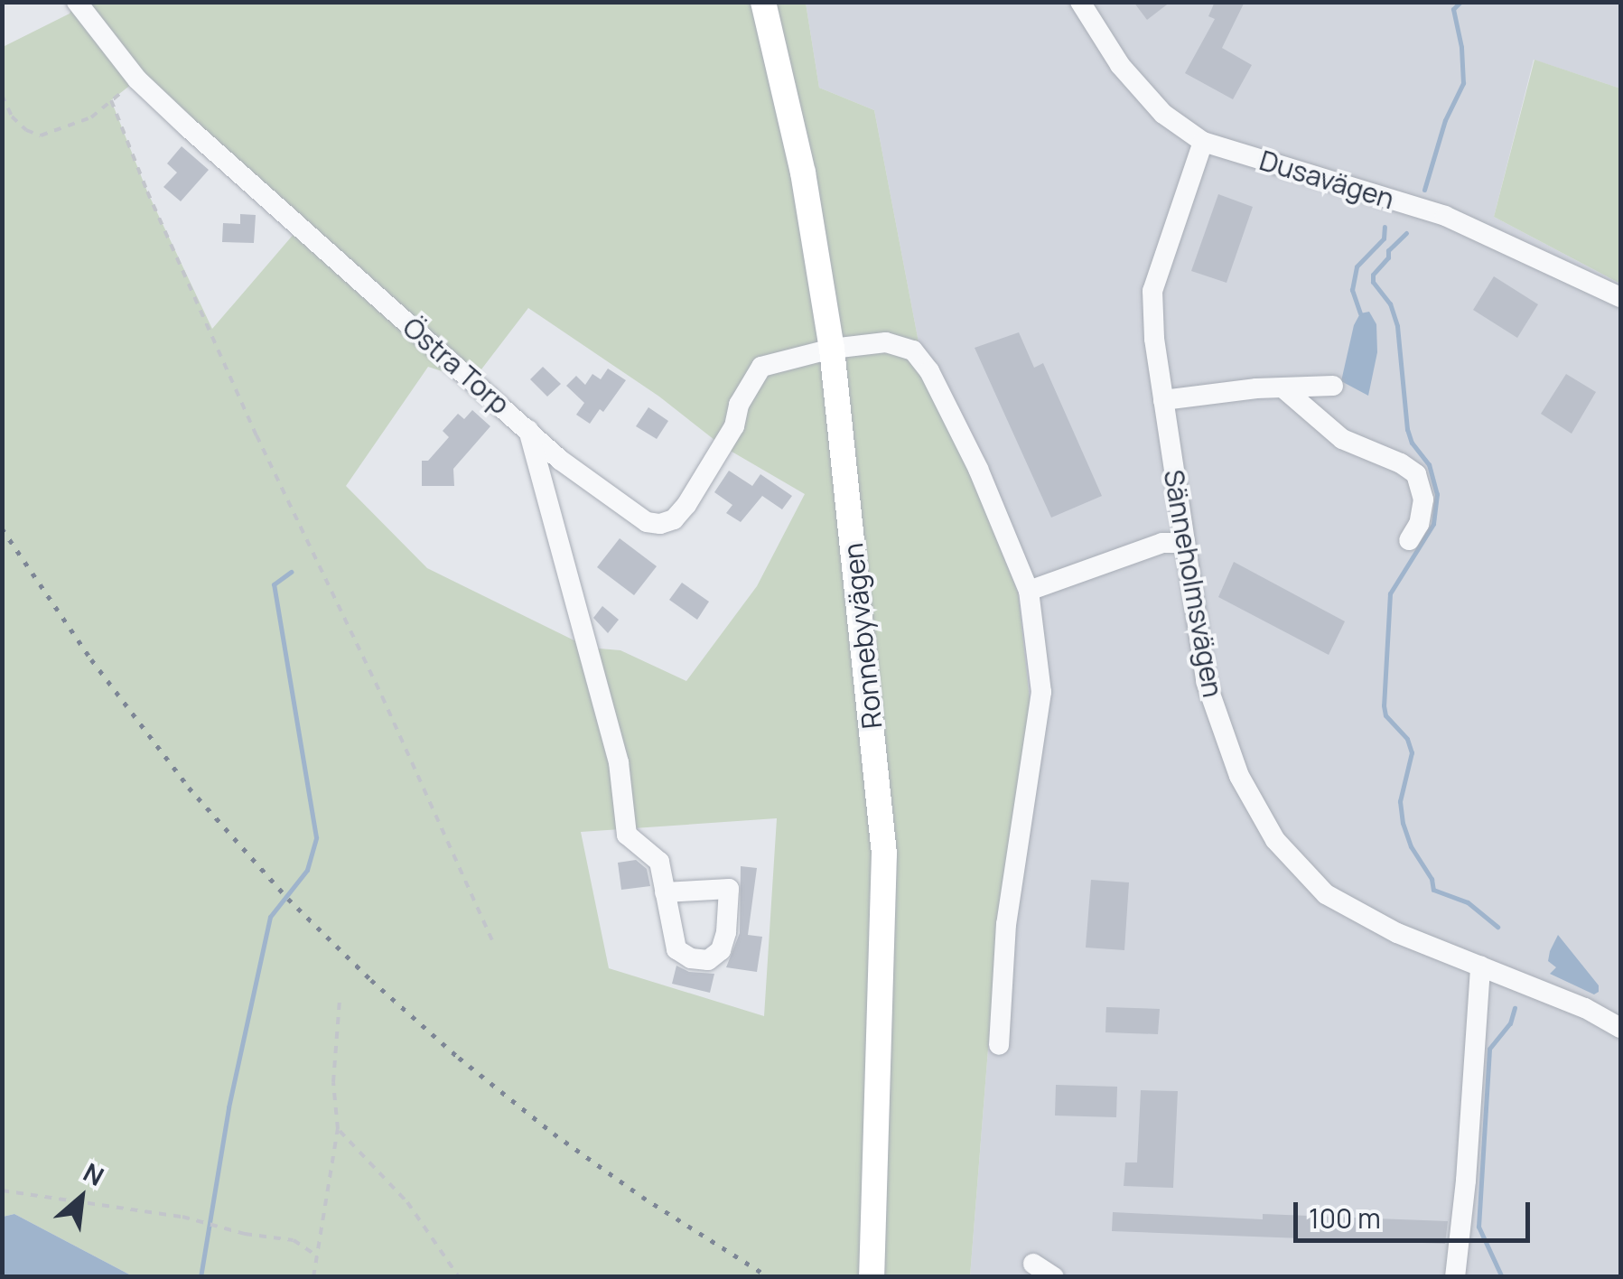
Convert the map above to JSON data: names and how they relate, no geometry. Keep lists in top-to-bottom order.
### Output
{
  "streets": {
    "main road": ["Ronnebyvägen"],
    "street": ["Dusavägen", "Östra Torp", "Sänneholmsvägen"]
  },
  "crossings": [
    ["Dusavägen", "Sänneholmsvägen"],
    ["Östra Torp", "Ronnebyvägen"]
  ],
  "scale_bar": "100 m",
  "north": "top right"
}
